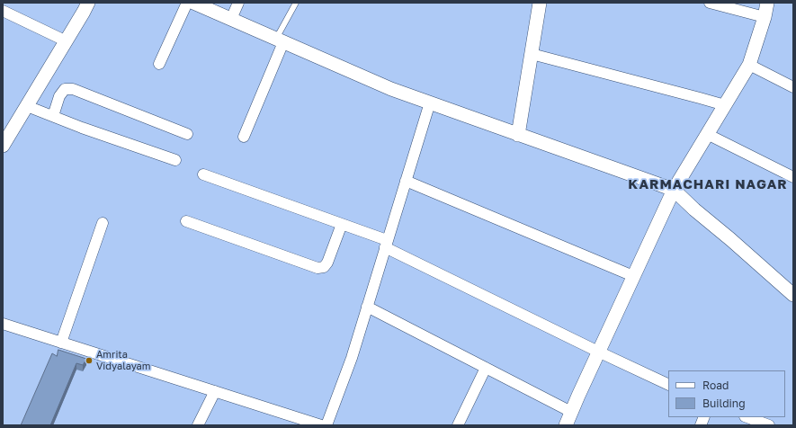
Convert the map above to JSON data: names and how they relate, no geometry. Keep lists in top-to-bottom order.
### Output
{
  "districts": ["KARMACHARI NAGAR"],
  "places": ["Amrita Vidyalayam"],
  "legend": ["Road", "Building"]
}
